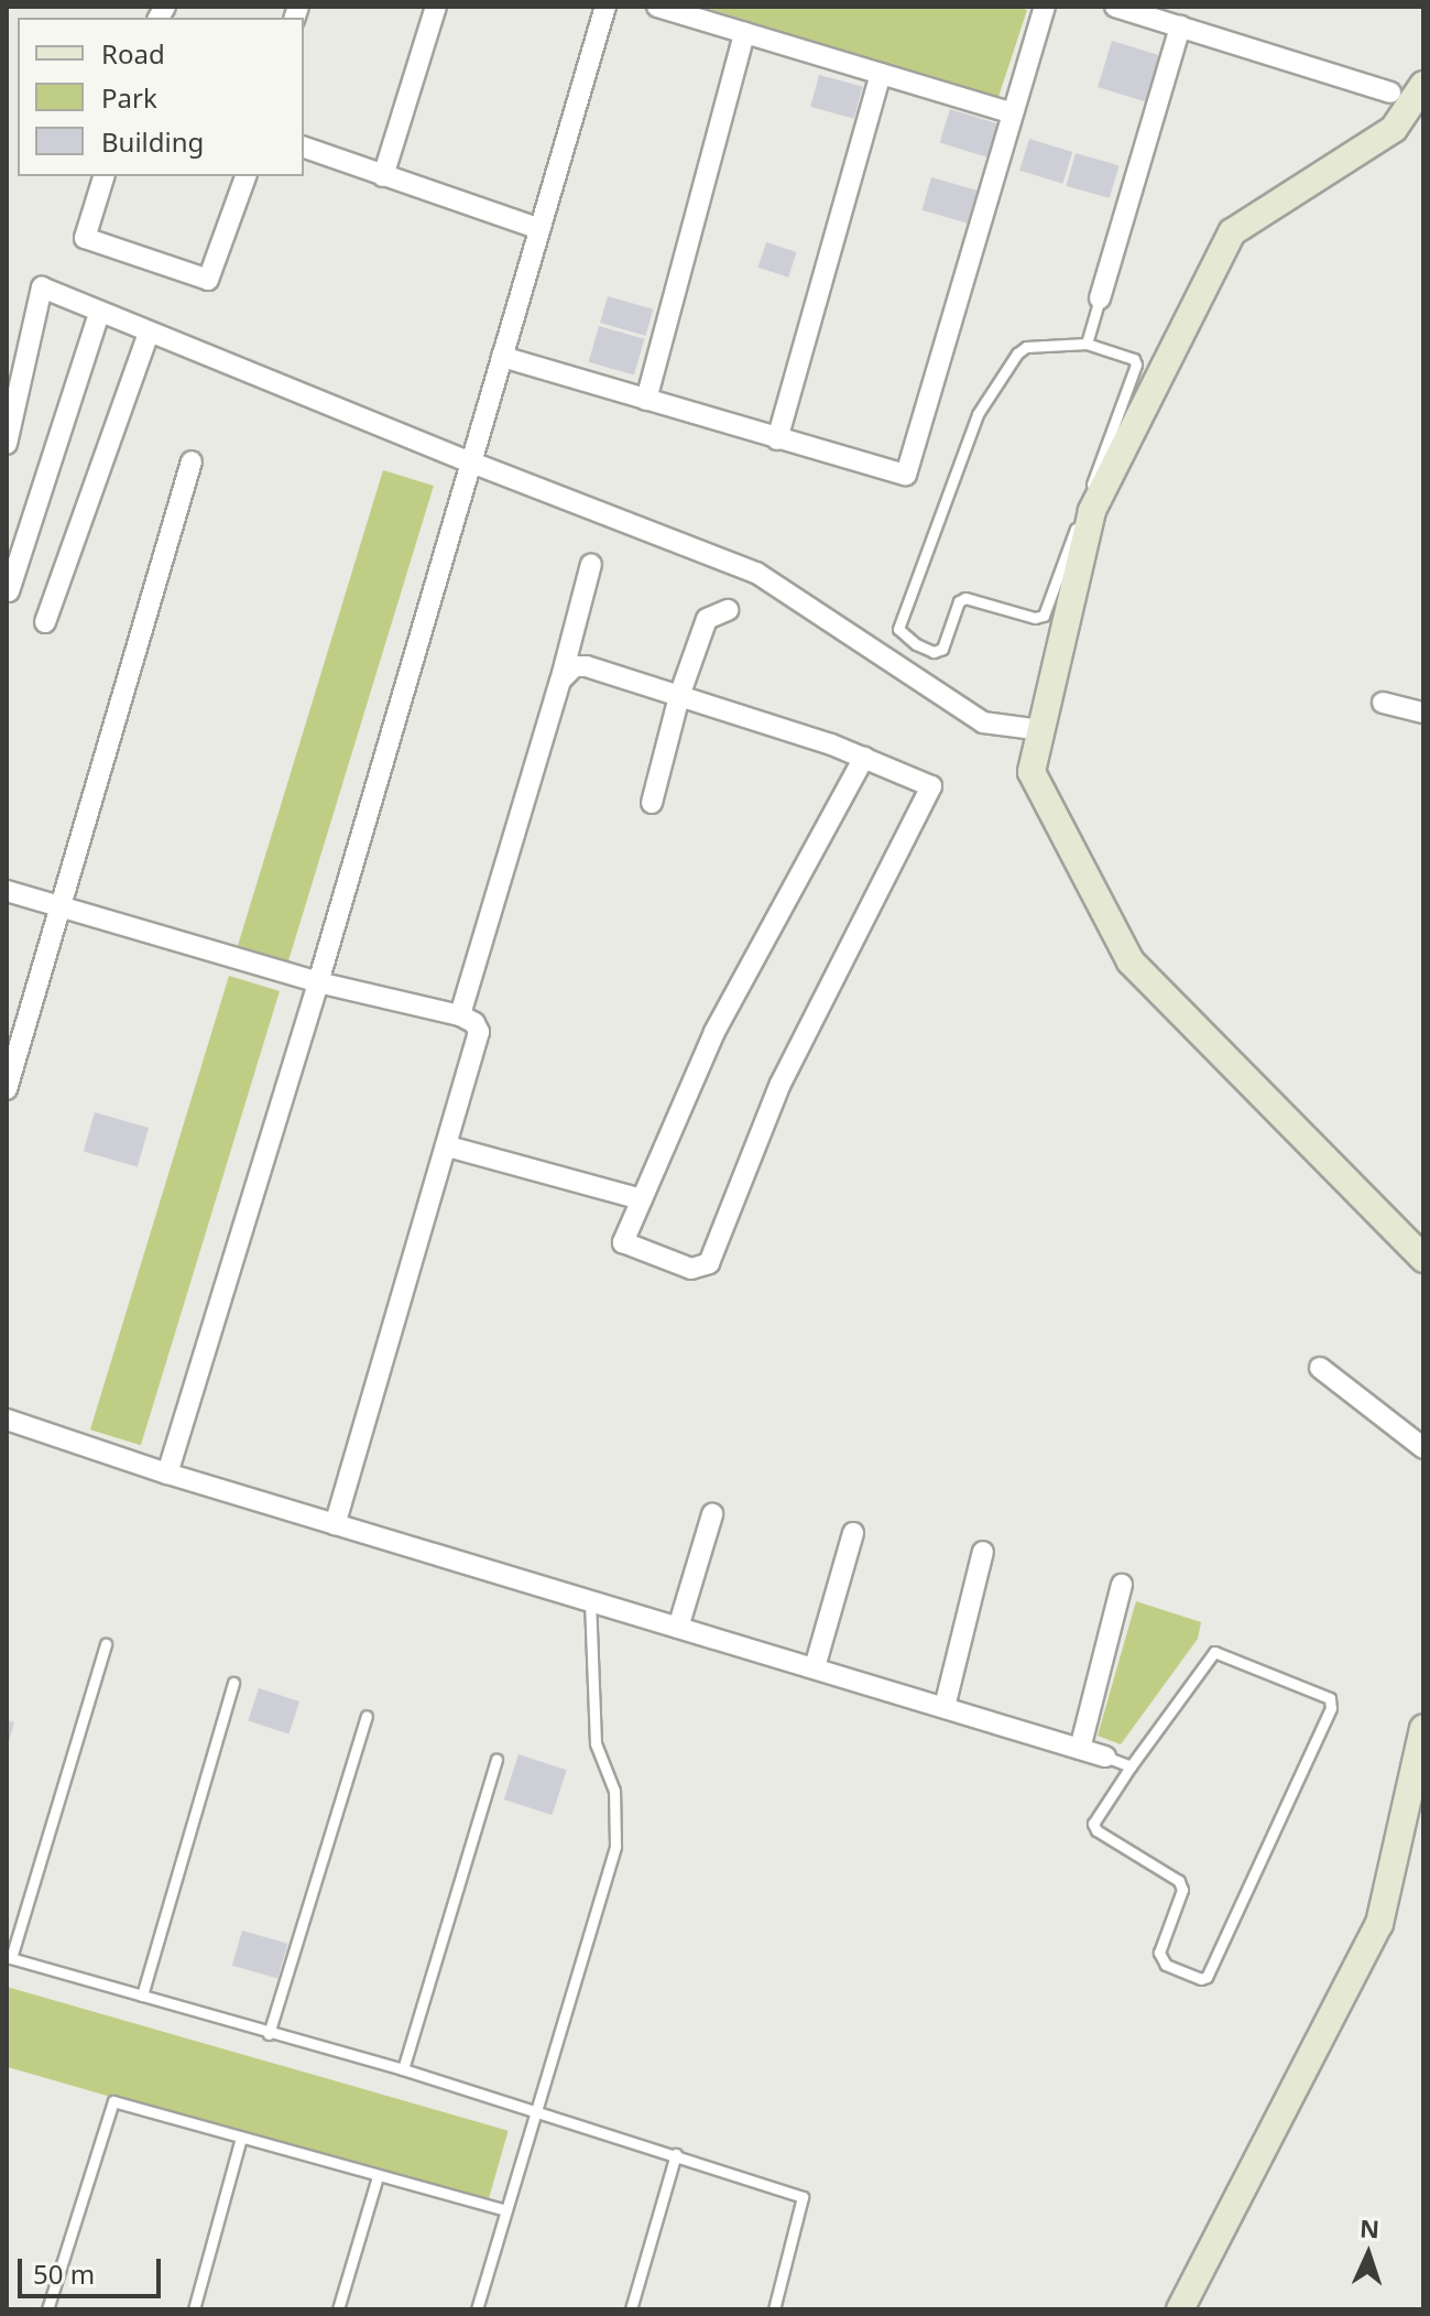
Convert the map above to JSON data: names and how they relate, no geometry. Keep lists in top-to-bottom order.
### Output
{
  "legend": ["Road", "Park", "Building"],
  "scale_bar": "50 m",
  "north": "top"
}
